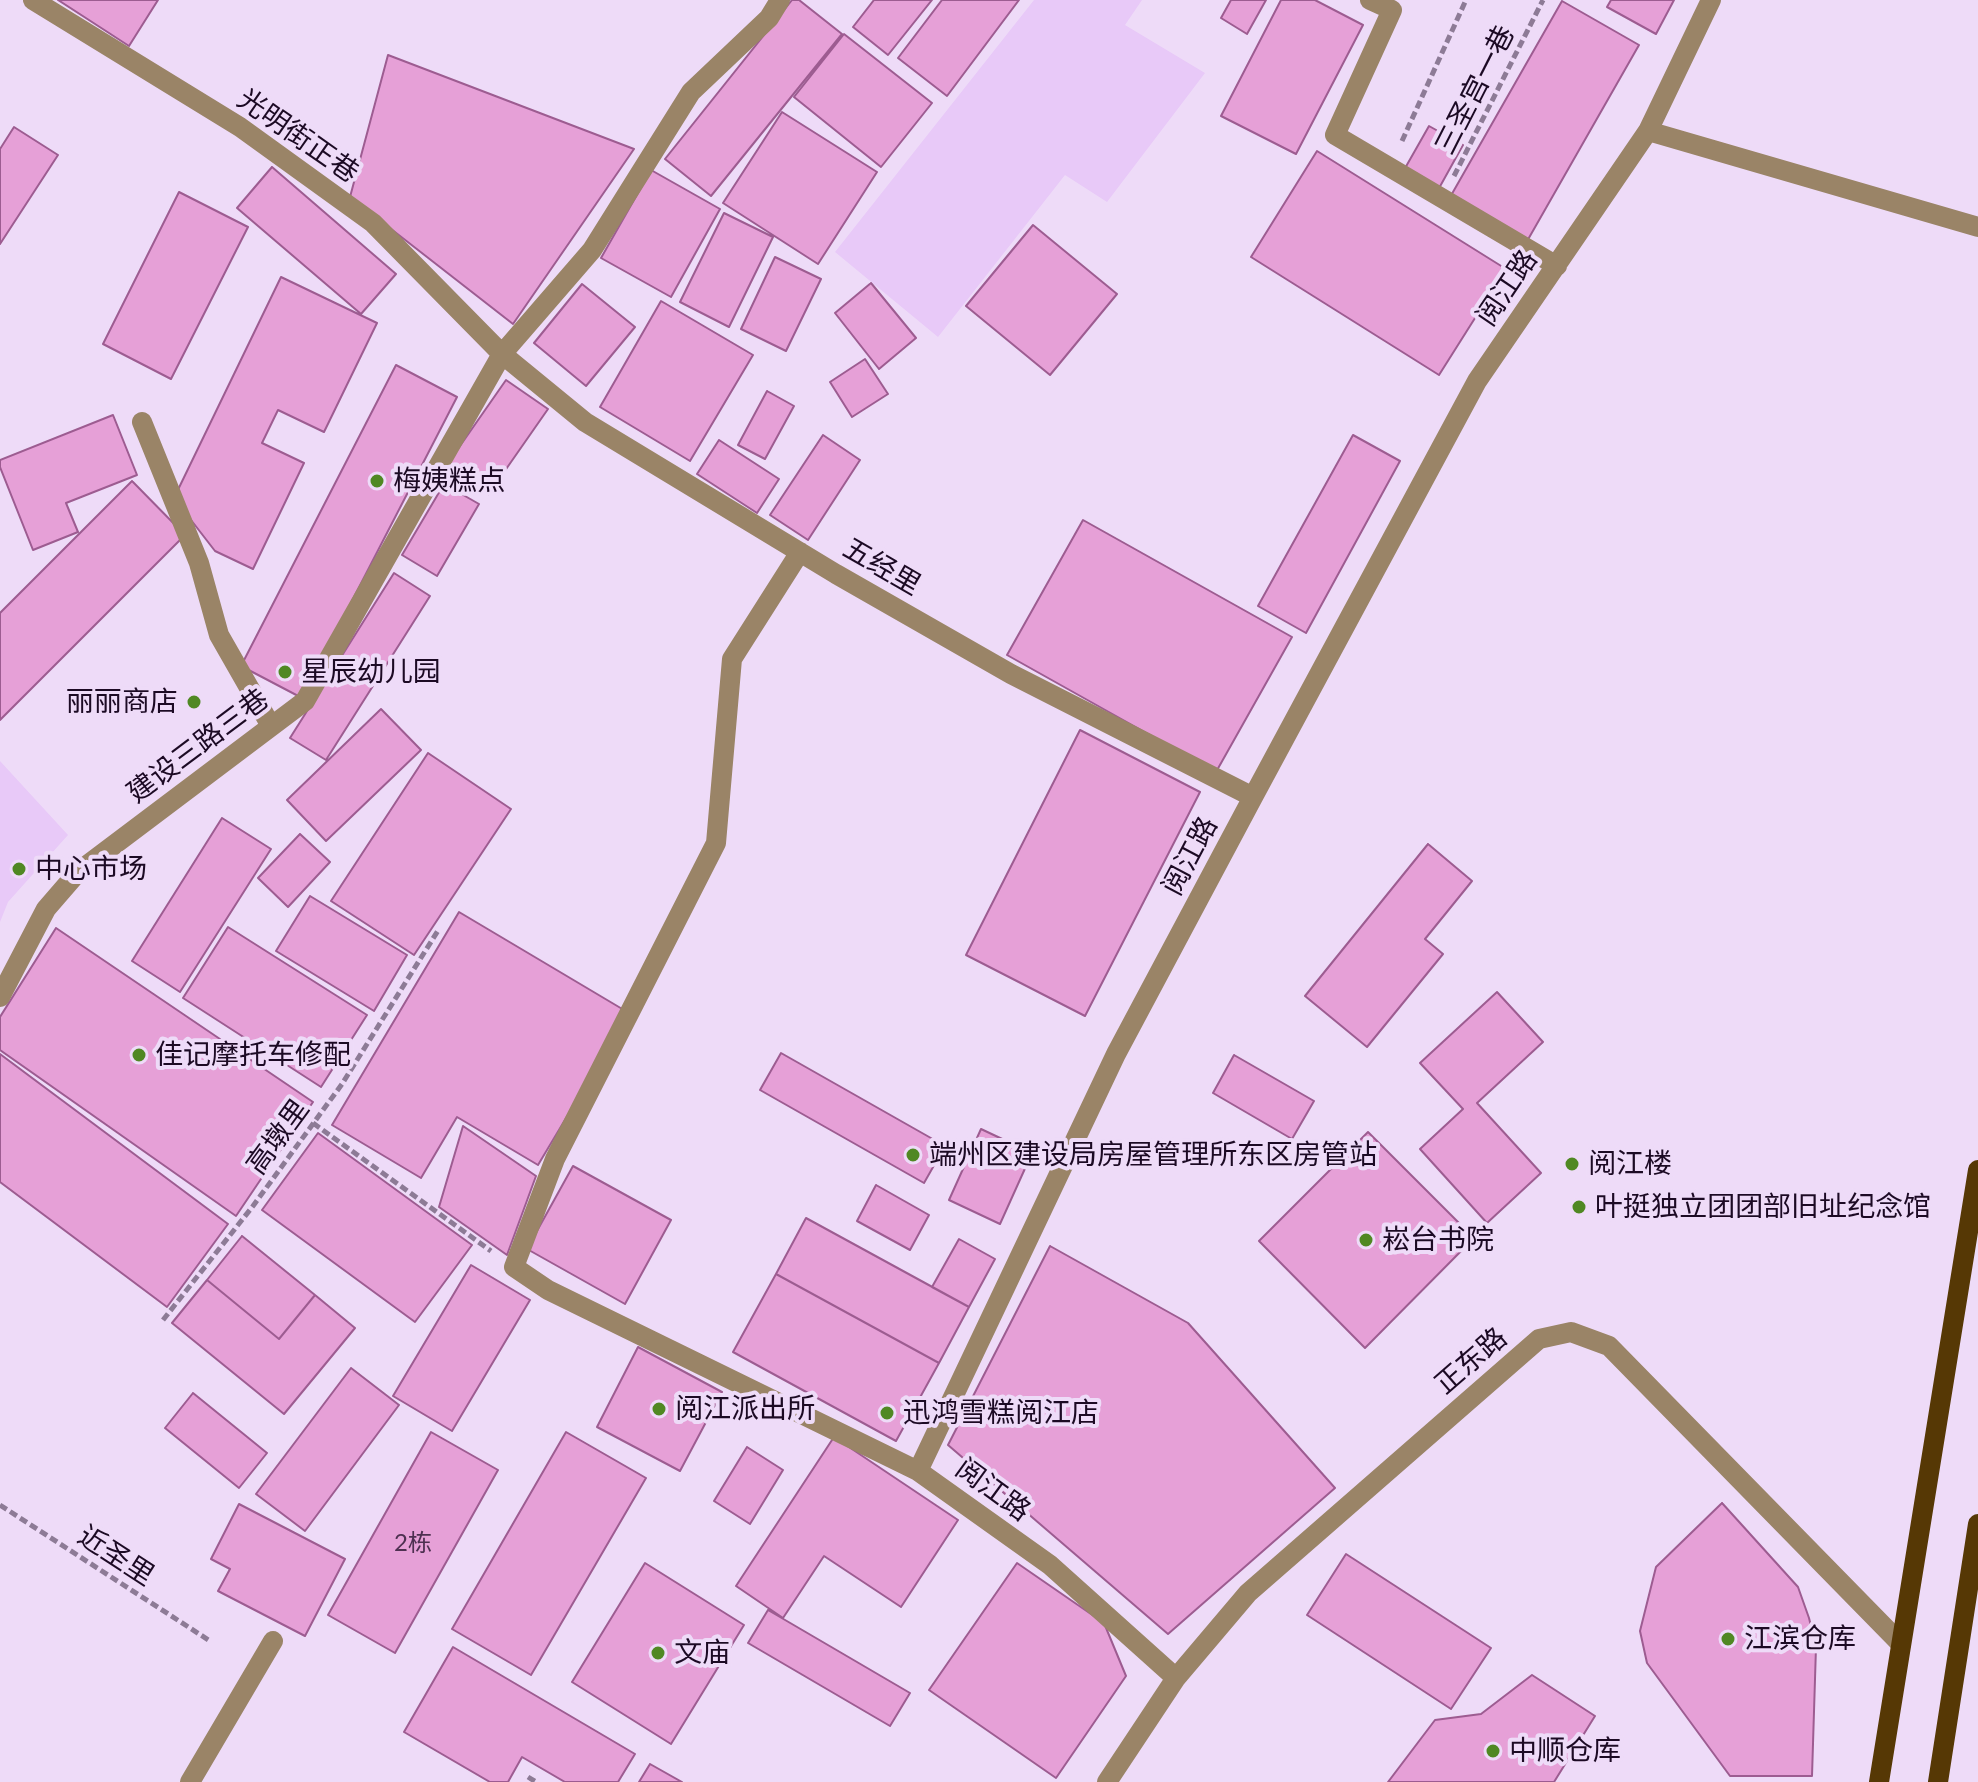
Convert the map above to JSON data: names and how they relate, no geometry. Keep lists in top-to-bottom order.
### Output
{
  "streets": {
    "street": [
      "光明街正巷",
      "阅江路",
      "五经里",
      "建设三路三巷",
      "正东路"
    ],
    "path": ["三圣宫一巷", "高墩里", "近圣里"]
  },
  "crossings": [
    ["光明街正巷", "五经里"],
    ["光明街正巷", "建设三路三巷"],
    ["阅江路", "五经里"],
    ["阅江路", "正东路"],
    ["五经里", "建设三路三巷"]
  ],
  "places": [
    "梅姨糕点",
    "星辰幼儿园",
    "丽丽商店",
    "中心市场",
    "佳记摩托车修配",
    "端州区建设局房屋管理所东区房管站",
    "阅江楼",
    "叶挺独立团团部旧址纪念馆",
    "崧台书院",
    "阅江派出所",
    "迅鸿雪糕阅江店",
    "江滨仓库",
    "文庙",
    "中顺仓库"
  ],
  "house_numbers": ["2栋"]
}
